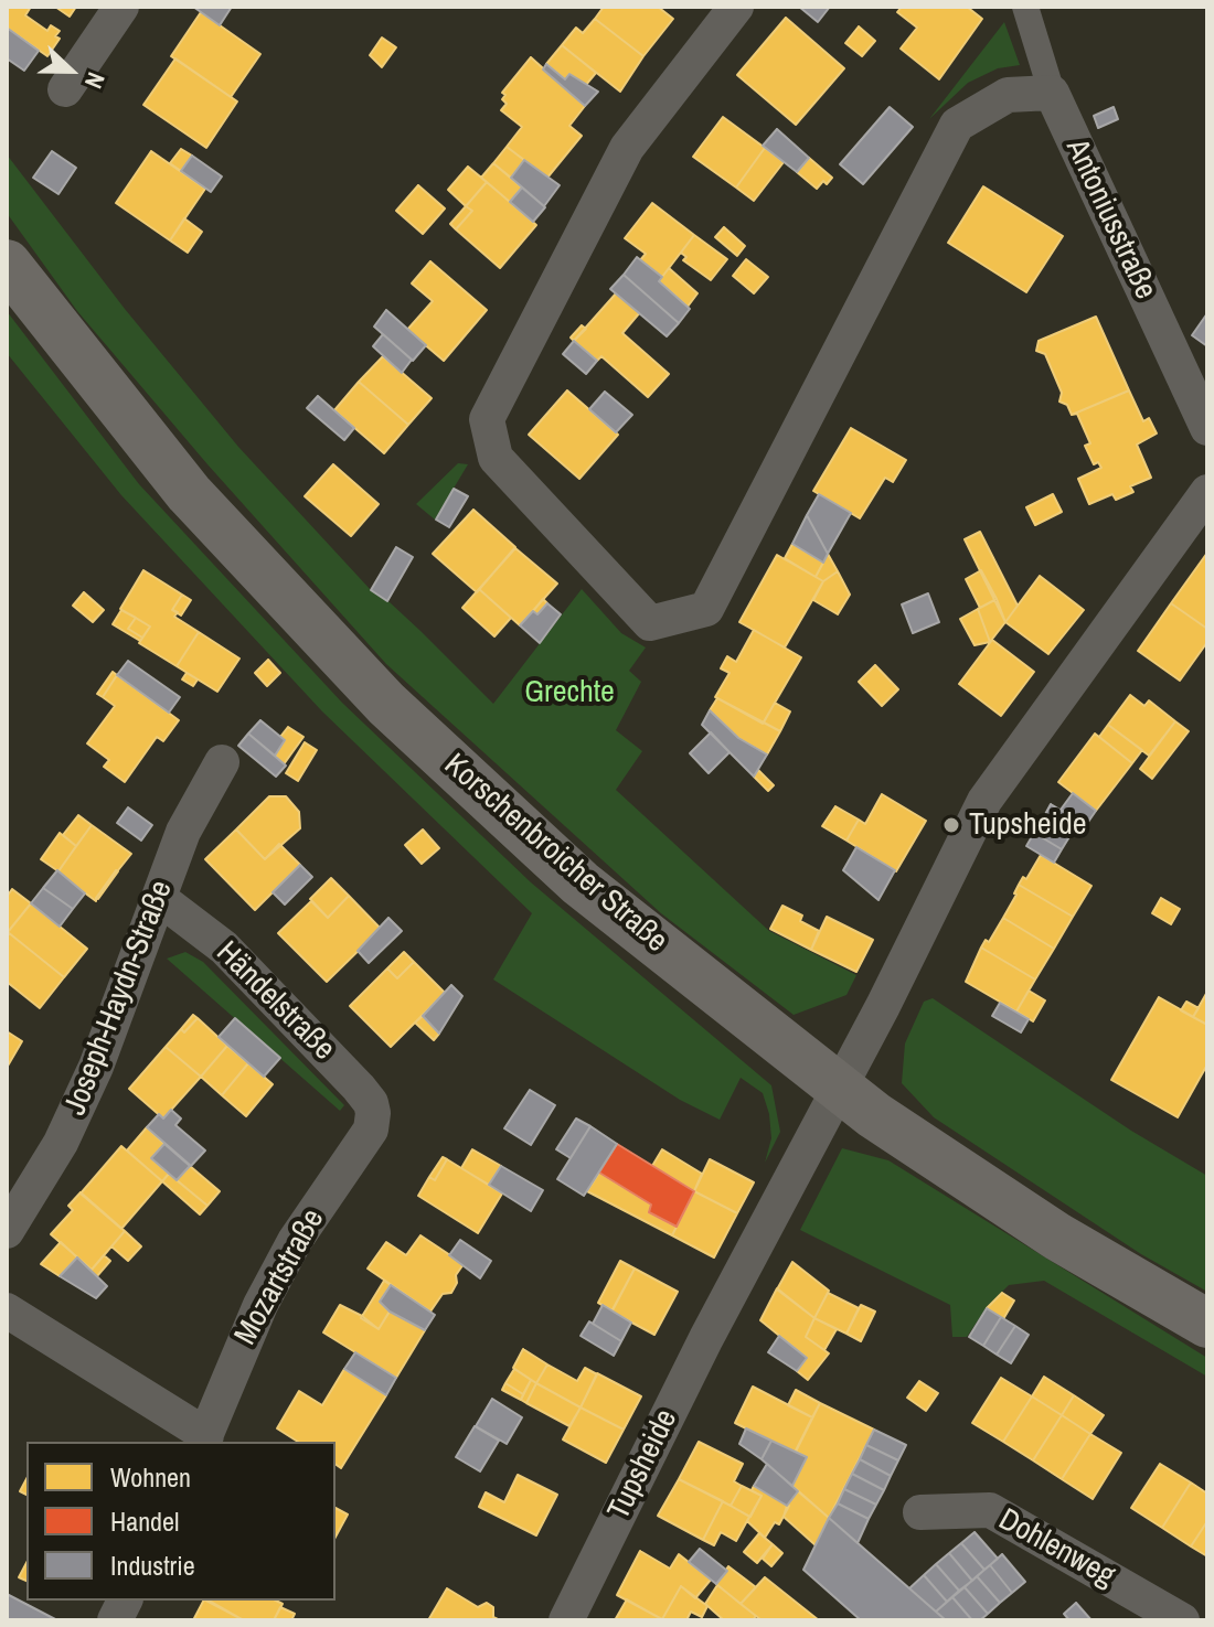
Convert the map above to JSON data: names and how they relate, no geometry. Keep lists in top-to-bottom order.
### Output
{
  "streets": {
    "main road": ["Korschenbroicher Straße"],
    "street": [
      "Antoniusstraße",
      "Joseph-Haydn-Straße",
      "Händelstraße",
      "Mozartstraße",
      "Tupsheide",
      "Dohlenweg"
    ]
  },
  "crossings": [
    ["Korschenbroicher Straße", "Tupsheide"],
    ["Joseph-Haydn-Straße", "Händelstraße"],
    ["Händelstraße", "Mozartstraße"]
  ],
  "parks": ["Grechte"],
  "places": ["Tupsheide"],
  "legend": ["Wohnen", "Handel", "Industrie"],
  "north": "right"
}
